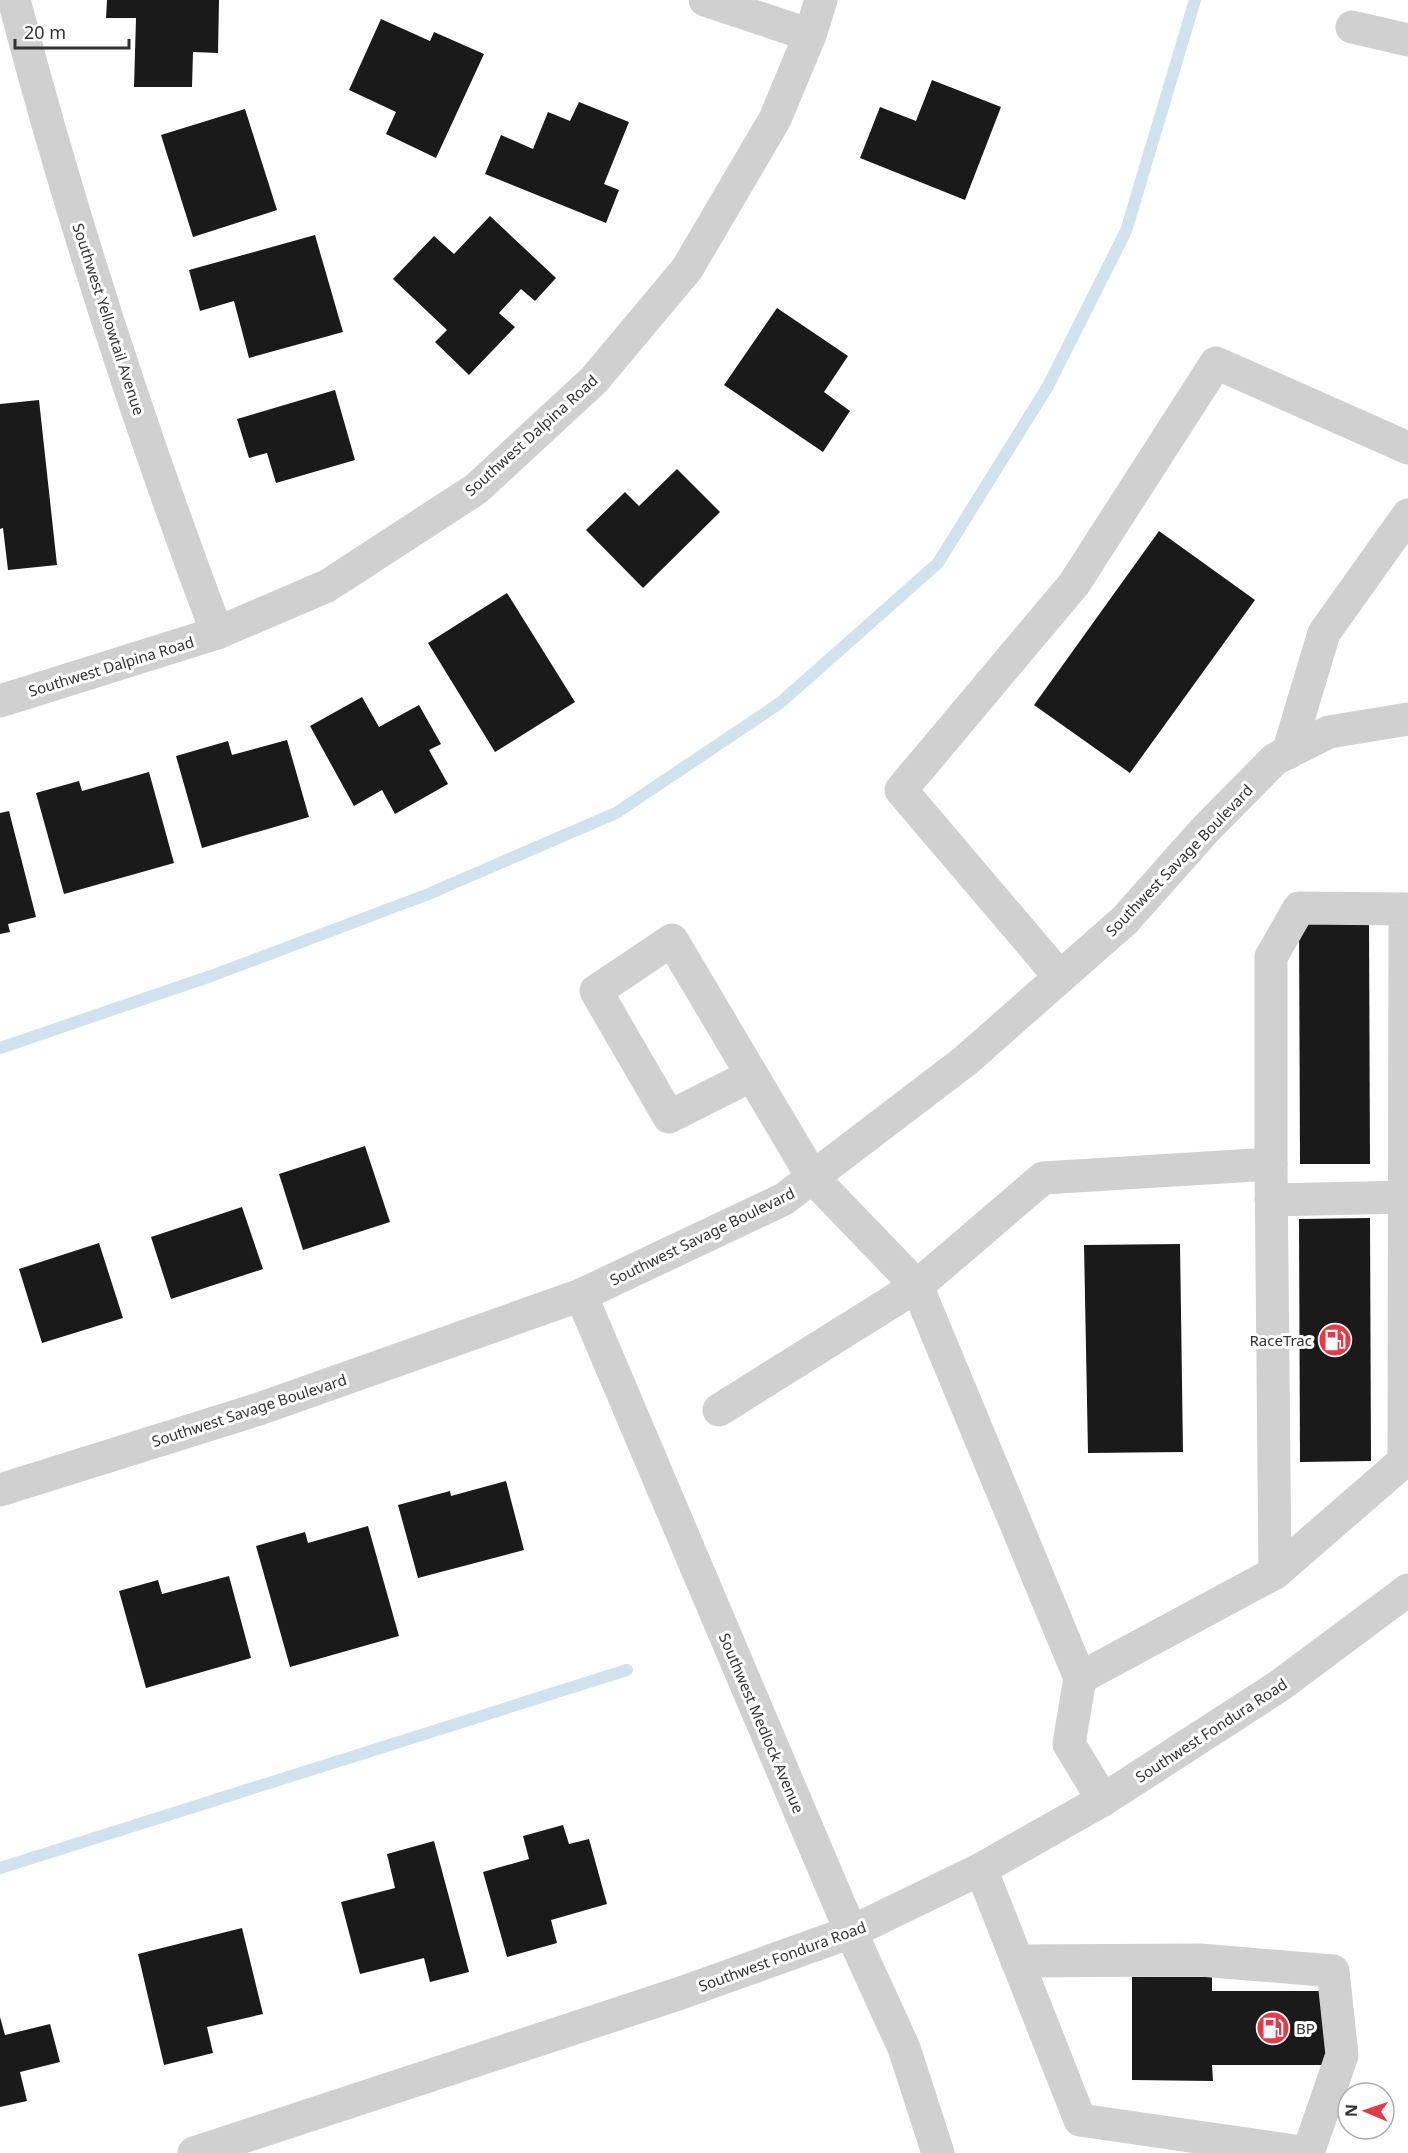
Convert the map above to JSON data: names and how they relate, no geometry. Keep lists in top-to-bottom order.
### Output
{
  "streets": {
    "street": [
      "Southwest Yellowtail Avenue",
      "Southwest Dalpina Road",
      "Southwest Savage Boulevard",
      "Southwest Medlock Avenue",
      "Southwest Fondura Road"
    ]
  },
  "crossings": [
    ["Southwest Yellowtail Avenue", "Southwest Dalpina Road"],
    ["Southwest Savage Boulevard", "Southwest Medlock Avenue"],
    ["Southwest Medlock Avenue", "Southwest Fondura Road"]
  ],
  "places": {
    "fuel station": ["RaceTrac", "BP"]
  },
  "scale_bar": "20 m",
  "north": "left"
}
